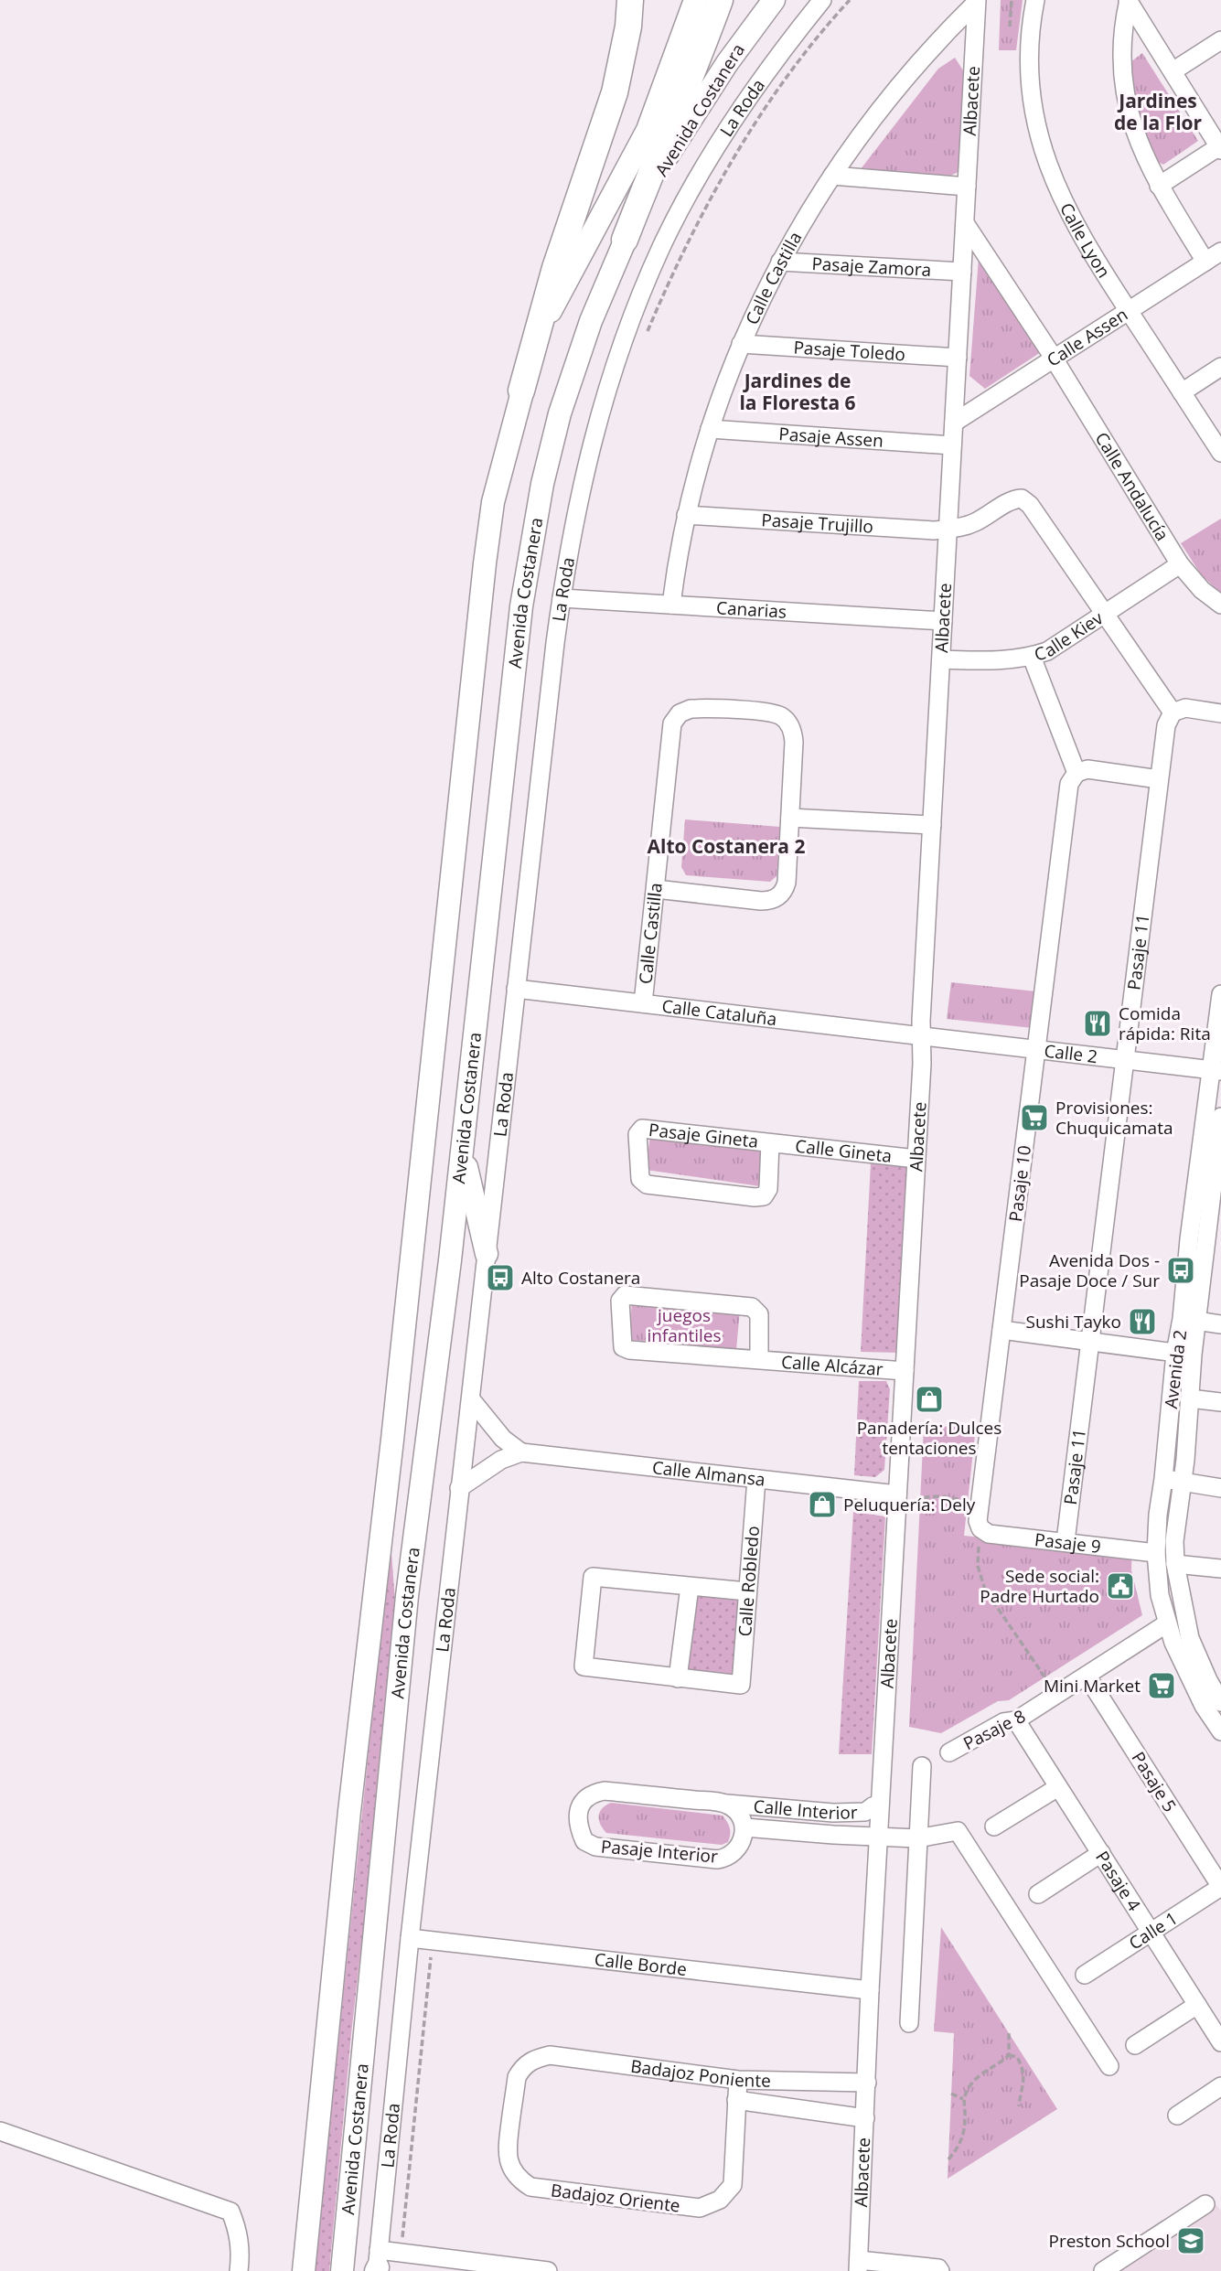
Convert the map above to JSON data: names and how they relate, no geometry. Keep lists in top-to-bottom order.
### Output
{
  "streets": {
    "main road": ["Avenida Costanera"],
    "street": [
      "Albacete",
      "La Roda",
      "Calle Lyon",
      "Pasaje Zamora",
      "Calle Castilla",
      "Calle Assen",
      "Pasaje Toledo",
      "Pasaje Assen",
      "Calle Andalucía",
      "Pasaje Trujillo",
      "Canarias",
      "Calle Kiev",
      "Pasaje 11",
      "Calle Cataluña",
      "Calle 2",
      "Pasaje Gineta",
      "Calle Gineta",
      "Pasaje 10",
      "Calle Alcázar",
      "Avenida 2",
      "Calle Almansa",
      "Pasaje 9",
      "Calle Robledo",
      "Pasaje 8",
      "Pasaje 5",
      "Calle Interior",
      "Pasaje Interior",
      "Pasaje 4",
      "Calle 1",
      "Calle Borde",
      "Badajoz Poniente",
      "Badajoz Oriente"
    ]
  },
  "crossings": [
    ["Albacete", "Pasaje Zamora"],
    ["Albacete", "Calle Castilla"],
    ["Albacete", "Calle Assen"],
    ["Albacete", "Pasaje Toledo"],
    ["Albacete", "Pasaje Assen"],
    ["Albacete", "Calle Andalucía"],
    ["Albacete", "Pasaje Trujillo"],
    ["Albacete", "Canarias"],
    ["Albacete", "Calle Kiev"],
    ["Albacete", "Calle Cataluña"],
    ["Albacete", "Calle 2"],
    ["Albacete", "Calle Gineta"],
    ["Albacete", "Calle Alcázar"],
    ["Albacete", "Calle Almansa"],
    ["Albacete", "Calle Interior"],
    ["Albacete", "Calle Borde"],
    ["Albacete", "Badajoz Poniente"],
    ["La Roda", "Canarias"],
    ["La Roda", "Calle Cataluña"],
    ["La Roda", "Calle Borde"],
    ["Calle Lyon", "Calle Assen"],
    ["Pasaje Zamora", "Calle Castilla"],
    ["Calle Castilla", "Pasaje Toledo"],
    ["Calle Castilla", "Pasaje Assen"],
    ["Calle Castilla", "Pasaje Trujillo"],
    ["Calle Castilla", "Canarias"],
    ["Calle Castilla", "Calle Cataluña"],
    ["Calle Assen", "Calle Andalucía"],
    ["Calle Andalucía", "Calle Kiev"],
    ["Pasaje Trujillo", "Calle Kiev"],
    ["Pasaje 11", "Calle 2"],
    ["Pasaje 11", "Pasaje 9"],
    ["Calle Cataluña", "Calle 2"],
    ["Calle 2", "Pasaje 10"],
    ["Calle 2", "Avenida 2"],
    ["Pasaje Gineta", "Calle Gineta"],
    ["Pasaje 10", "Pasaje 9"],
    ["Avenida 2", "Pasaje 9"],
    ["Avenida 2", "Pasaje 8"],
    ["Calle Almansa", "Calle Robledo"],
    ["Pasaje 8", "Pasaje 5"],
    ["Pasaje 8", "Pasaje 4"],
    ["Pasaje 5", "Calle 1"],
    ["Calle Interior", "Pasaje Interior"],
    ["Pasaje 4", "Calle 1"],
    ["Badajoz Poniente", "Badajoz Oriente"]
  ],
  "districts": ["Jardines de la Flor", "Jardines de la Floresta 6", "Alto Costanera 2"],
  "parks": ["juegos infantiles"],
  "places": {
    "restaurant": ["Comida rápida: Rita", "Sushi Tayko"],
    "supermarket": ["Provisiones: Chuquicamata", "Mini Market"],
    "bus stop": ["Avenida Dos - Pasaje Doce / Sur", "Alto Costanera"],
    "shop": ["Panadería: Dulces tentaciones", "Peluquería: Dely"],
    "public building": ["Sede social: Padre Hurtado"],
    "school or university": ["Preston School"]
  }
}
